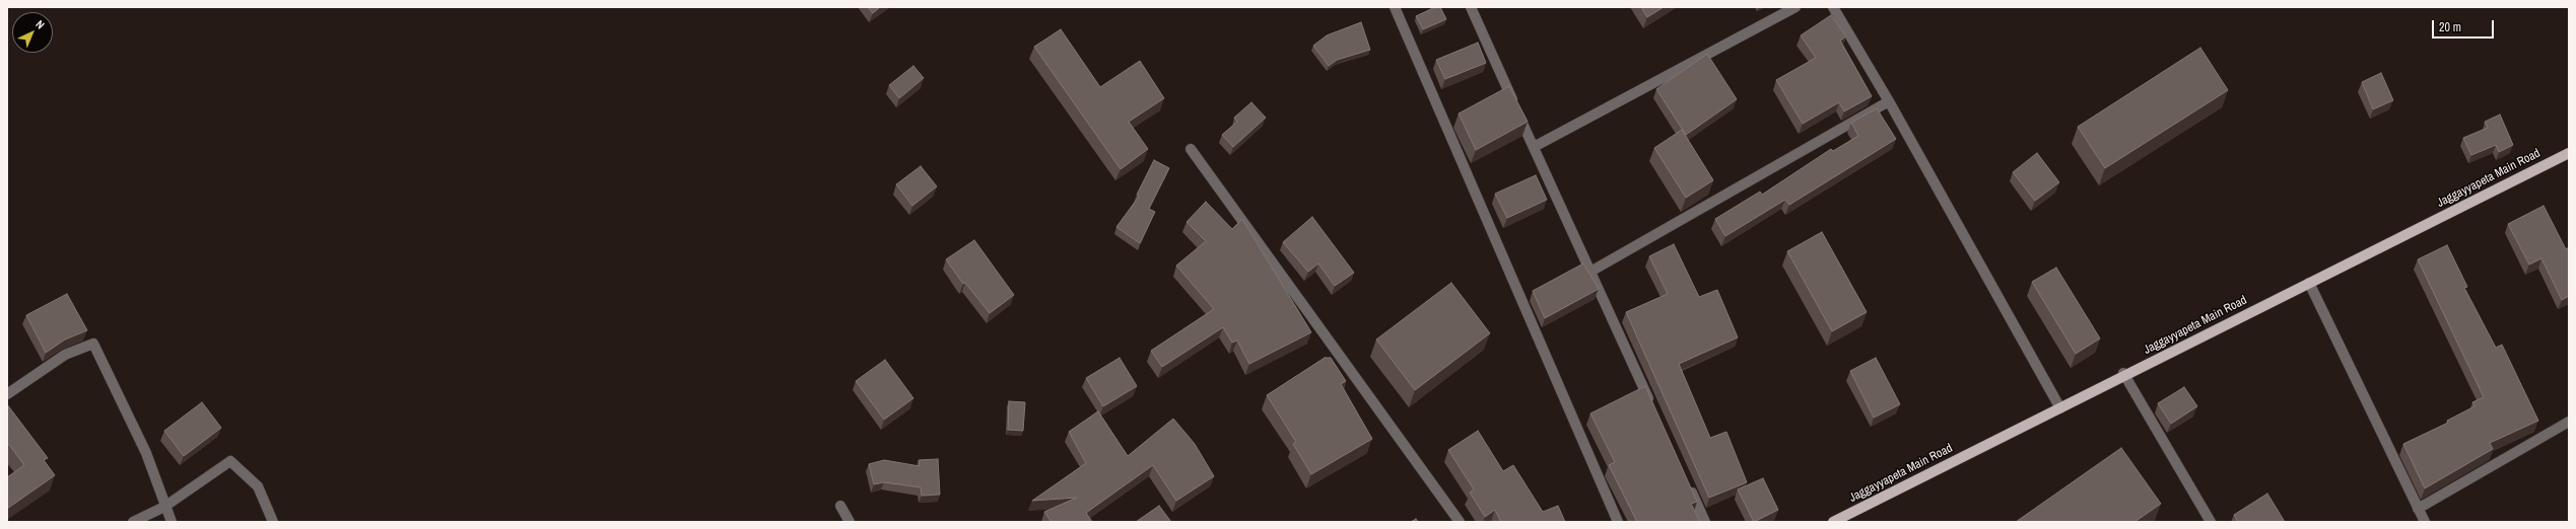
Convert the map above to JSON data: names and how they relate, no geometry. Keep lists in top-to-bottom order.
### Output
{
  "streets": {
    "main road": ["Jaggayyapeta Main Road"]
  },
  "scale_bar": "20 m",
  "north": "top right"
}
